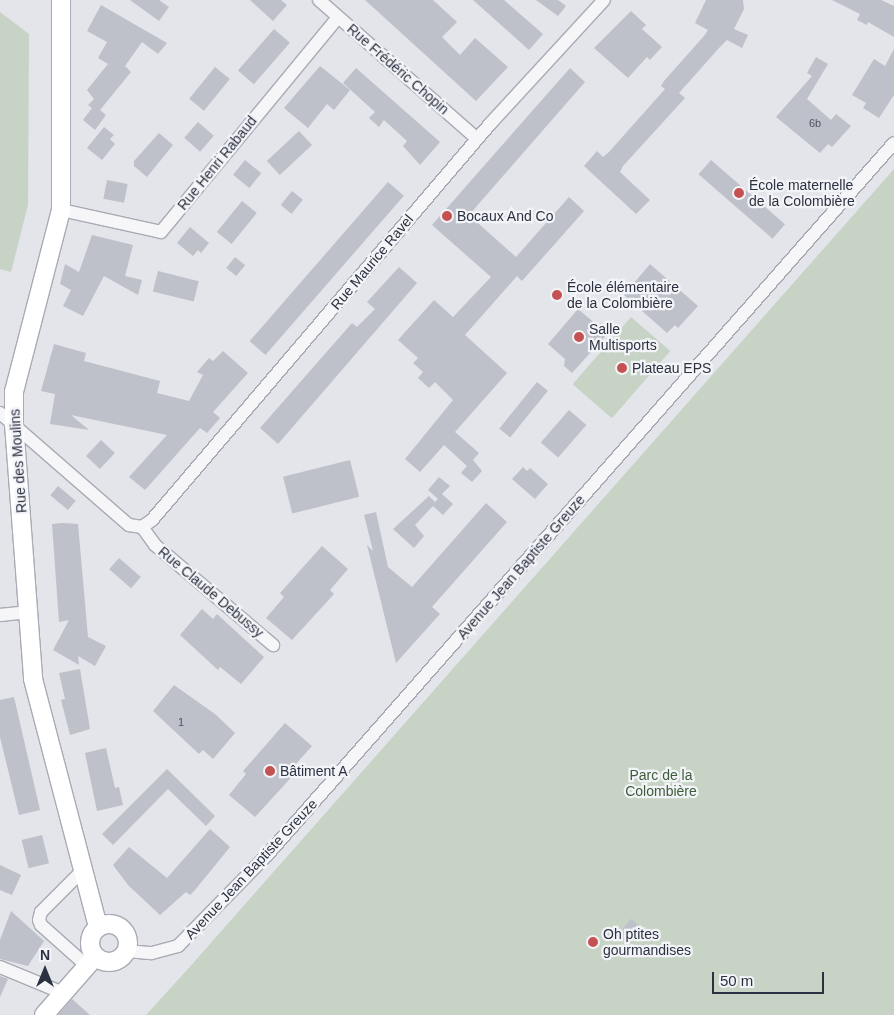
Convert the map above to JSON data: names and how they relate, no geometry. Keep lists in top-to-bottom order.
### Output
{
  "streets": {
    "street": [
      "Rue Frédéric Chopin",
      "Rue Henri Rabaud",
      "Rue Maurice Ravel",
      "Rue des Moulins",
      "Avenue Jean Baptiste Greuze",
      "Rue Claude Debussy"
    ]
  },
  "crossings": [
    ["Rue Frédéric Chopin", "Rue Henri Rabaud"],
    ["Rue Frédéric Chopin", "Rue Maurice Ravel"],
    ["Rue Henri Rabaud", "Rue des Moulins"],
    ["Rue Maurice Ravel", "Rue Claude Debussy"],
    ["Rue des Moulins", "Avenue Jean Baptiste Greuze"],
    ["Rue des Moulins", "Rue Claude Debussy"]
  ],
  "parks": ["Parc de la Colombière"],
  "places": [
    "École maternelle de la Colombière",
    "Bocaux And Co",
    "École élémentaire de la Colombière",
    "Salle Multisports",
    "Plateau EPS",
    "Bâtiment A",
    "Oh ptites gourmandises"
  ],
  "house_numbers": ["6b", "1"],
  "scale_bar": "50 m",
  "north": "top"
}
